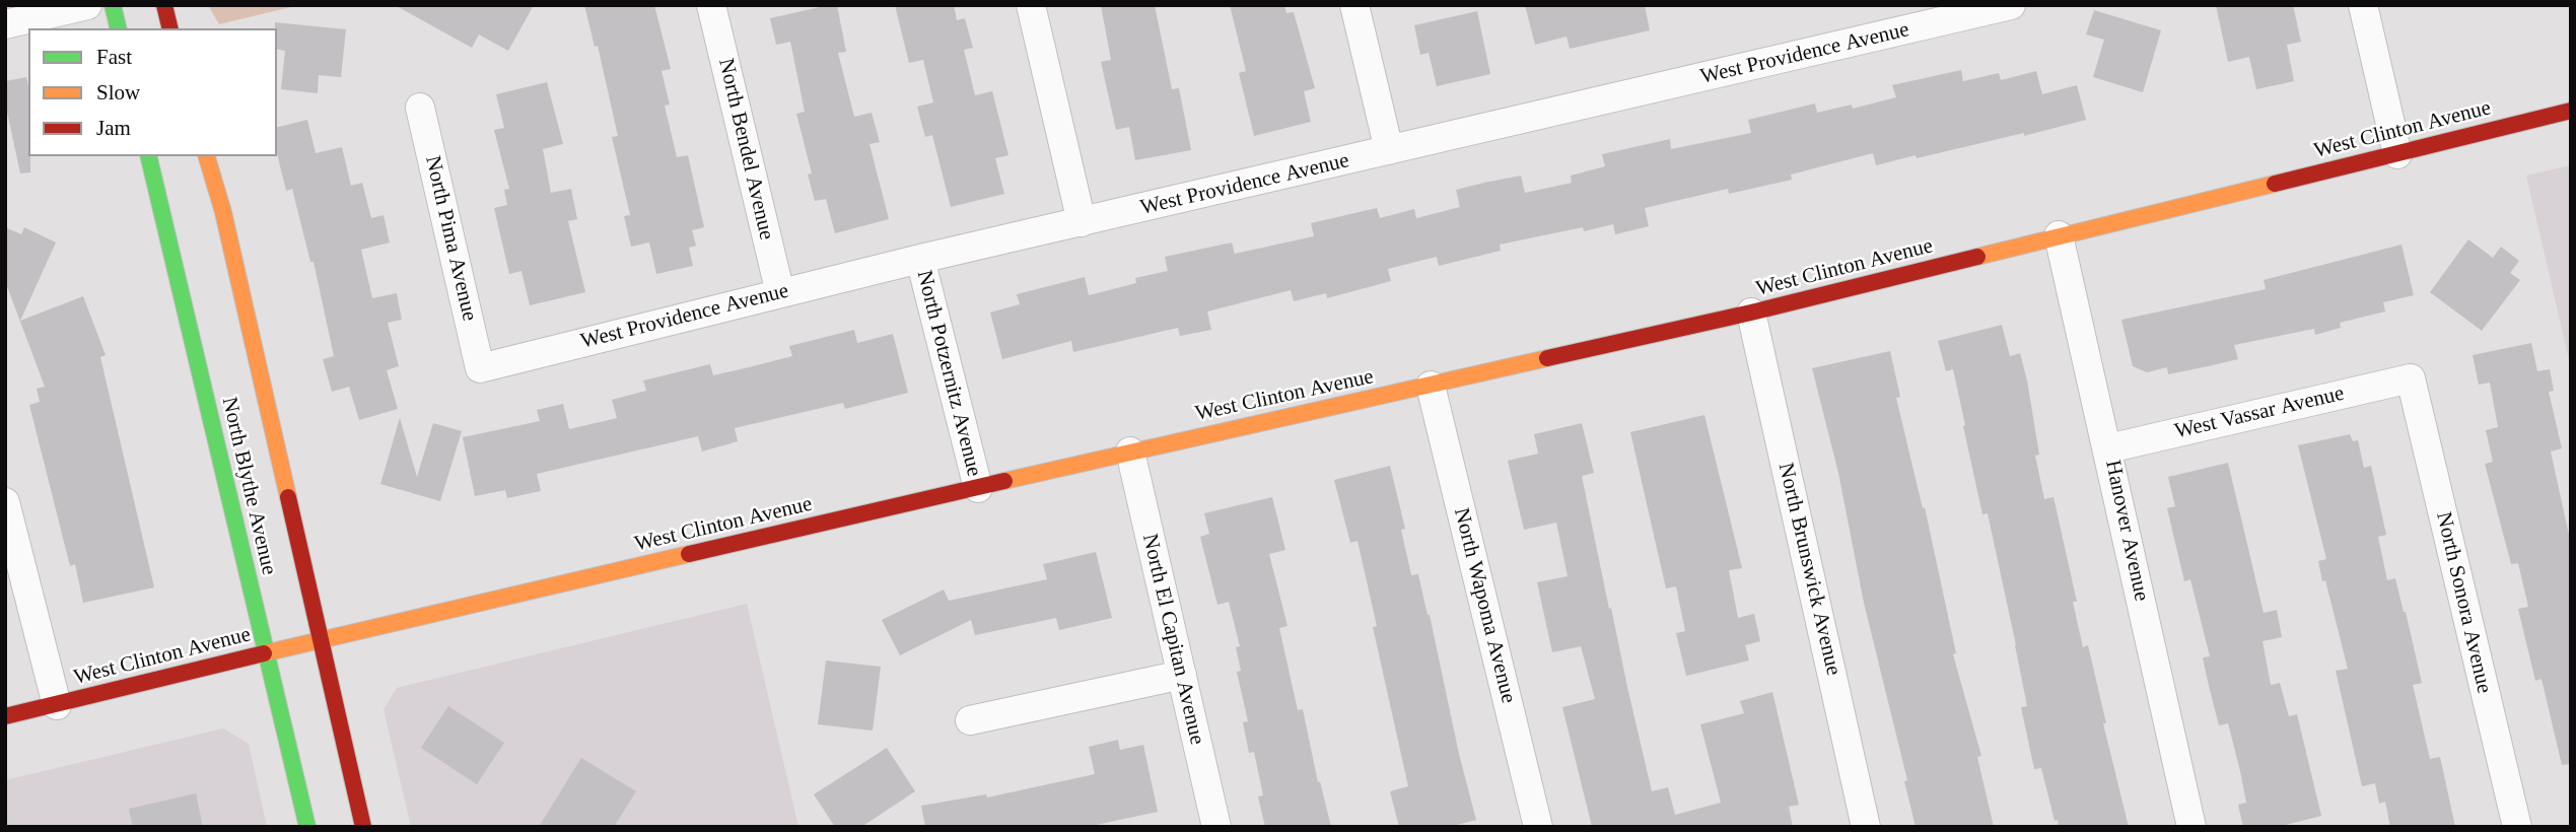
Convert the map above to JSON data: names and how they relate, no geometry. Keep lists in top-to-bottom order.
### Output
{
  "streets": {
    "main road": ["West Clinton Avenue", "North Blythe Avenue"],
    "street": [
      "West Providence Avenue",
      "North Bendel Avenue",
      "North Pima Avenue",
      "North Potzernitz Avenue",
      "West Vassar Avenue",
      "Hanover Avenue",
      "North Brunswick Avenue",
      "North Sonora Avenue",
      "North Wapoma Avenue",
      "North El Capitan Avenue"
    ]
  },
  "crossings": [
    ["West Providence Avenue", "North Bendel Avenue"],
    ["West Providence Avenue", "North Pima Avenue"],
    ["West Providence Avenue", "North Potzernitz Avenue"],
    ["West Clinton Avenue", "North Potzernitz Avenue"],
    ["West Clinton Avenue", "North Blythe Avenue"],
    ["West Clinton Avenue", "Hanover Avenue"],
    ["West Clinton Avenue", "North Brunswick Avenue"],
    ["West Clinton Avenue", "North Wapoma Avenue"],
    ["West Clinton Avenue", "North El Capitan Avenue"],
    ["West Vassar Avenue", "Hanover Avenue"],
    ["West Vassar Avenue", "North Sonora Avenue"]
  ],
  "legend": ["Fast", "Slow", "Jam"]
}
